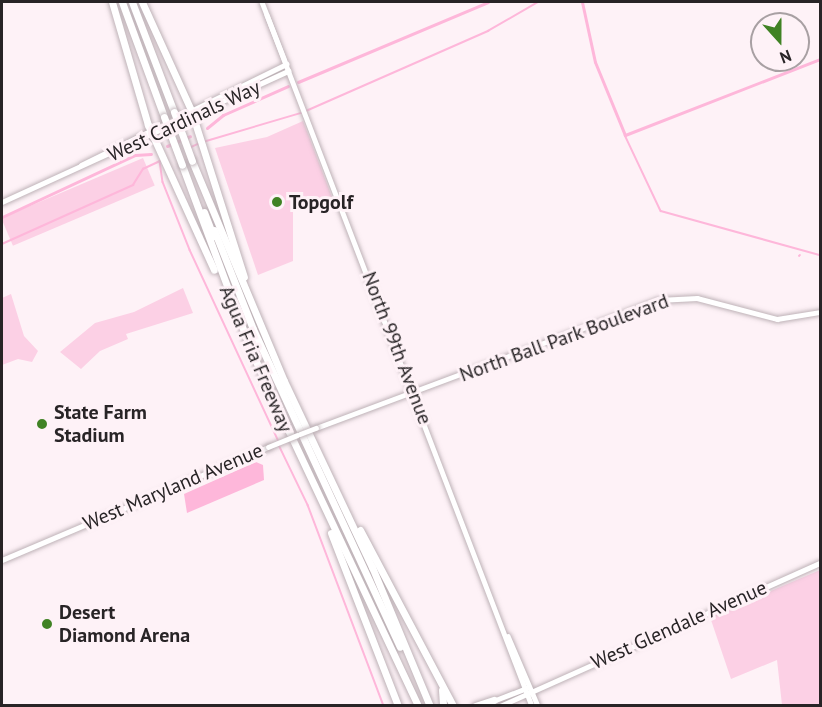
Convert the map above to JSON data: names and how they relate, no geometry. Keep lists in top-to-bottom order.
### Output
{
  "streets": {
    "highway": ["Agua Fria Freeway"],
    "main road": [
      "West Cardinals Way",
      "North Ball Park Boulevard",
      "North 99th Avenue",
      "West Maryland Avenue",
      "West Glendale Avenue"
    ]
  },
  "crossings": [
    ["West Cardinals Way", "North 99th Avenue"],
    ["North Ball Park Boulevard", "North 99th Avenue"],
    ["North Ball Park Boulevard", "West Maryland Avenue"],
    ["North 99th Avenue", "West Maryland Avenue"],
    ["North 99th Avenue", "West Glendale Avenue"]
  ],
  "places": ["Topgolf", "State Farm Stadium", "Desert Diamond Arena"],
  "north": "bottom"
}
